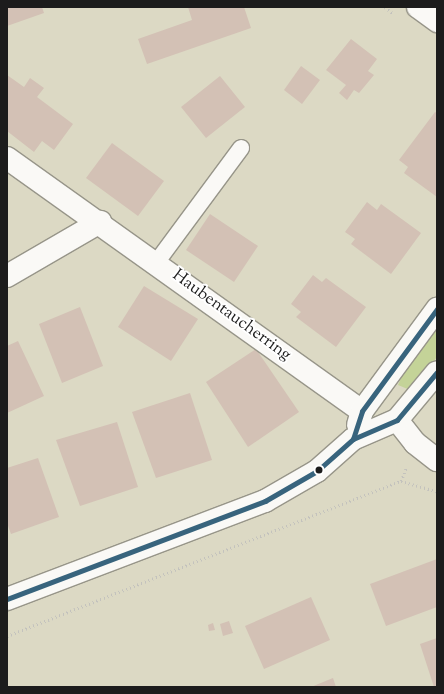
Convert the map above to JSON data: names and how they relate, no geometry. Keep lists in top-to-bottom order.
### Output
{
  "streets": {
    "street": ["Haubentaucherring"]
  }
}
